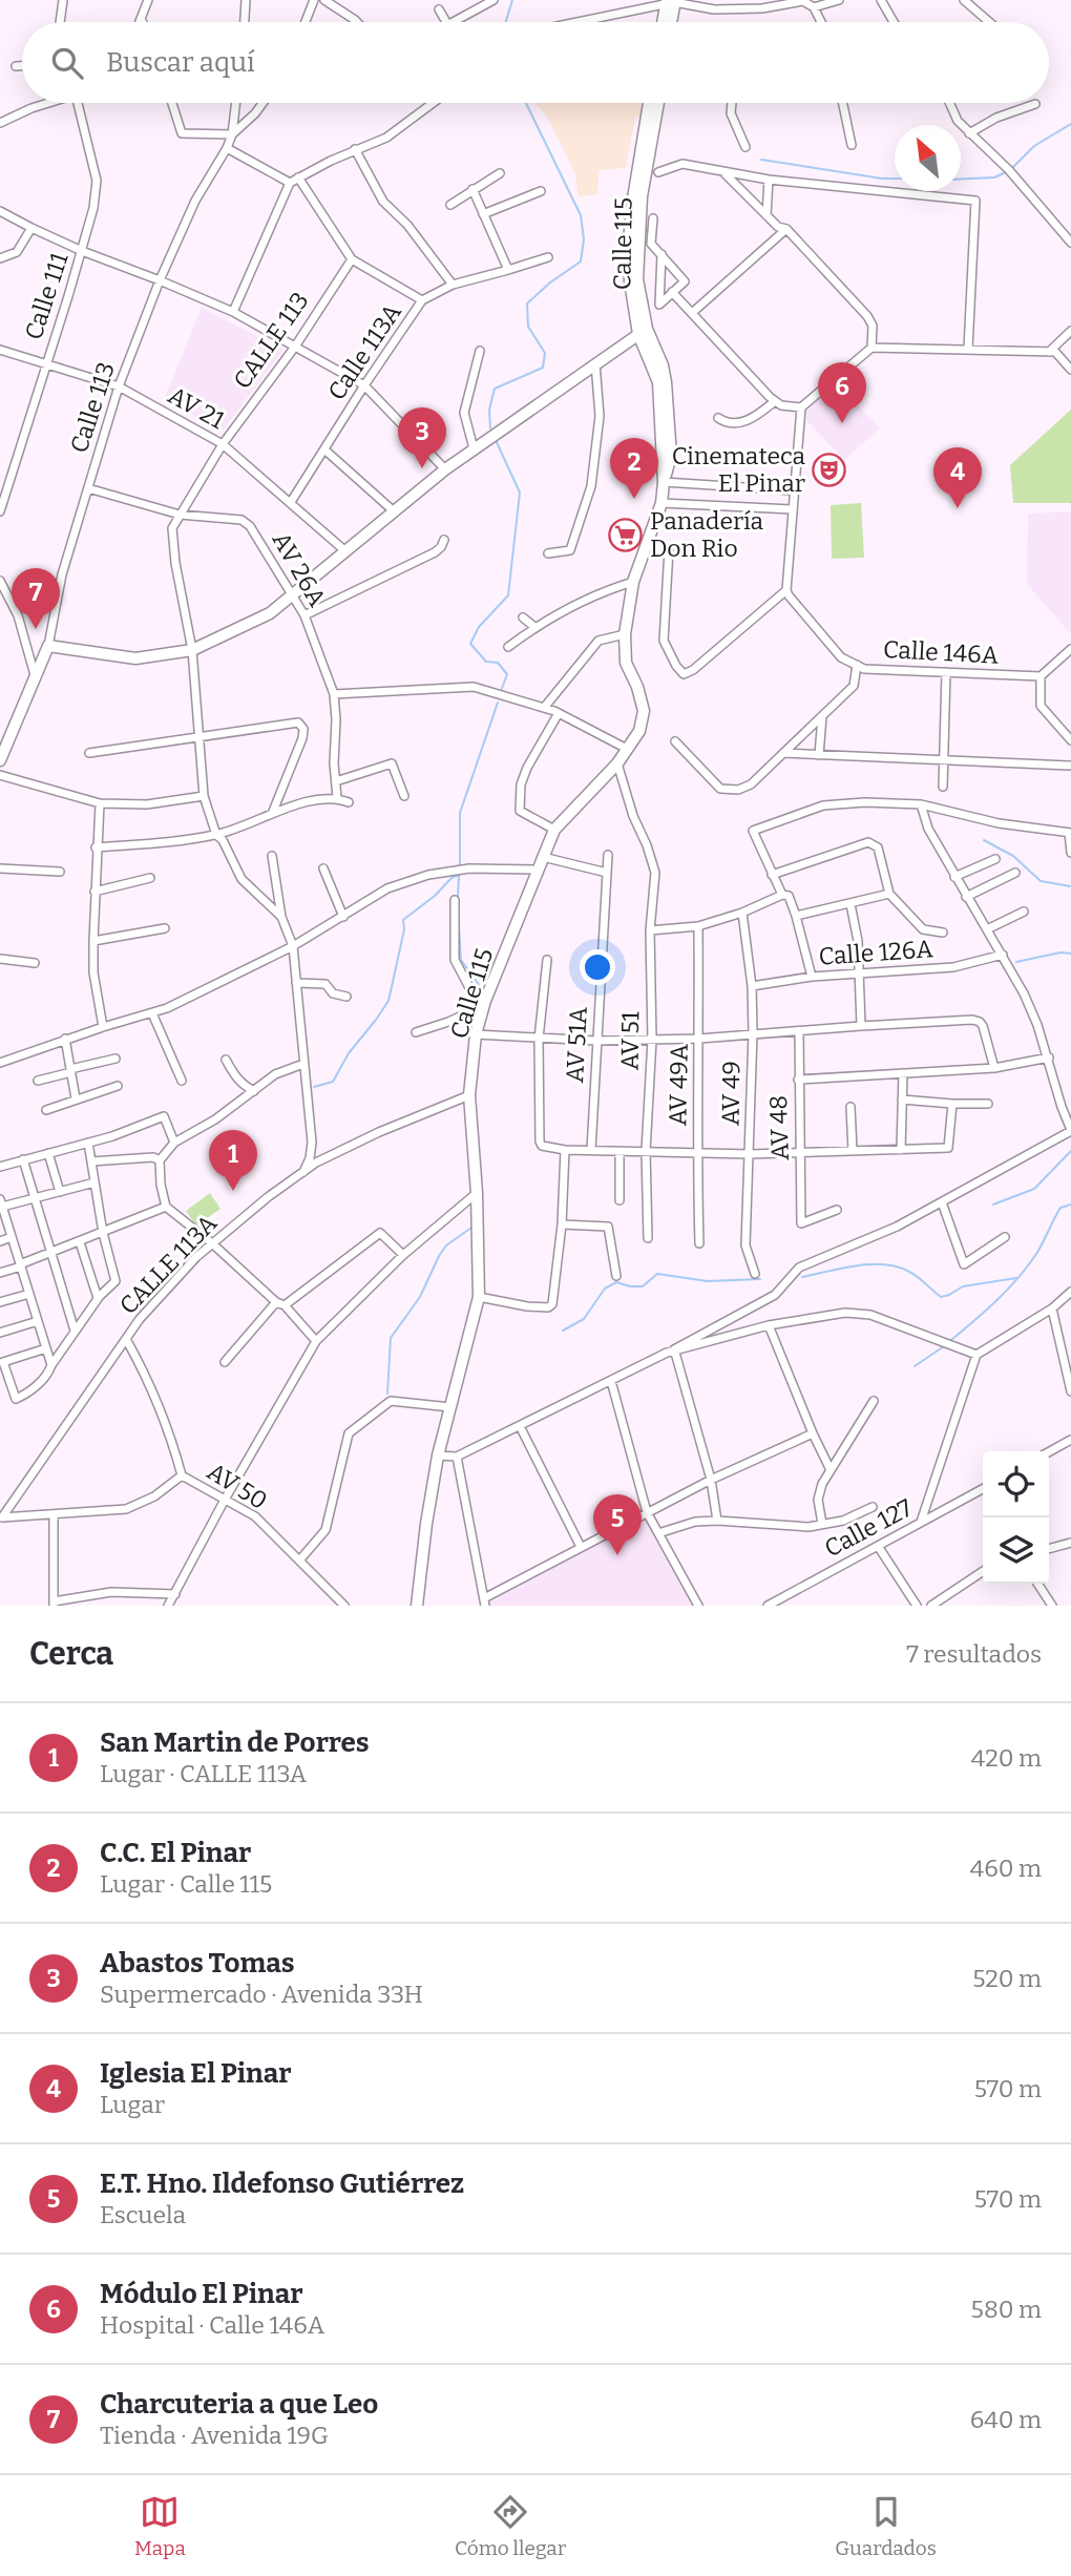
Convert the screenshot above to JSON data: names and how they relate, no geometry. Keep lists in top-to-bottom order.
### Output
{
  "streets": {
    "main road": ["Calle 115", "Calle 113"],
    "street": [
      "Calle 111",
      "CALLE 113",
      "Calle 113A",
      "AV 21",
      "AV 26A",
      "Calle 146A",
      "Calle 126A",
      "AV 51",
      "AV 51A",
      "AV 49A",
      "AV 49",
      "AV 48",
      "CALLE 113A",
      "AV 50",
      "Calle 127"
    ]
  },
  "crossings": [
    ["Calle 115", "AV 51"],
    ["Calle 115", "CALLE 113A"],
    ["Calle 111", "AV 21"],
    ["CALLE 113", "AV 21"],
    ["CALLE 113", "AV 26A"],
    ["Calle 113A", "AV 21"],
    ["Calle 113", "AV 21"],
    ["Calle 113", "AV 26A"],
    ["Calle 126A", "AV 49"],
    ["CALLE 113A", "AV 50"]
  ],
  "places": {
    "theatre": ["Cinemateca El Pinar"],
    "supermarket": ["Panadería Don Rio"]
  },
  "north": "top left",
  "page": {
    "search": "Buscar aquí",
    "pins": [
      "6",
      "3",
      "2",
      "4",
      "7",
      "1",
      "5"
    ],
    "heading": ["Cerca", "7 resultados"],
    "list": [
      {
        "mark": "1",
        "name": "San Martin de Porres",
        "note": "Lugar · CALLE 113A",
        "value": "420 m"
      },
      {
        "mark": "2",
        "name": "C.C. El Pinar",
        "note": "Lugar · Calle 115",
        "value": "460 m"
      },
      {
        "mark": "3",
        "name": "Abastos Tomas",
        "note": "Supermercado · Avenida 33H",
        "value": "520 m"
      },
      {
        "mark": "4",
        "name": "Iglesia El Pinar",
        "note": "Lugar",
        "value": "570 m"
      },
      {
        "mark": "5",
        "name": "E.T. Hno. Ildefonso Gutiérrez",
        "note": "Escuela",
        "value": "570 m"
      },
      {
        "mark": "6",
        "name": "Módulo El Pinar",
        "note": "Hospital · Calle 146A",
        "value": "580 m"
      },
      {
        "mark": "7",
        "name": "Charcuteria a que Leo",
        "note": "Tienda · Avenida 19G",
        "value": "640 m"
      }
    ],
    "nav": ["Mapa", "Cómo llegar", "Guardados"]
  }
}
